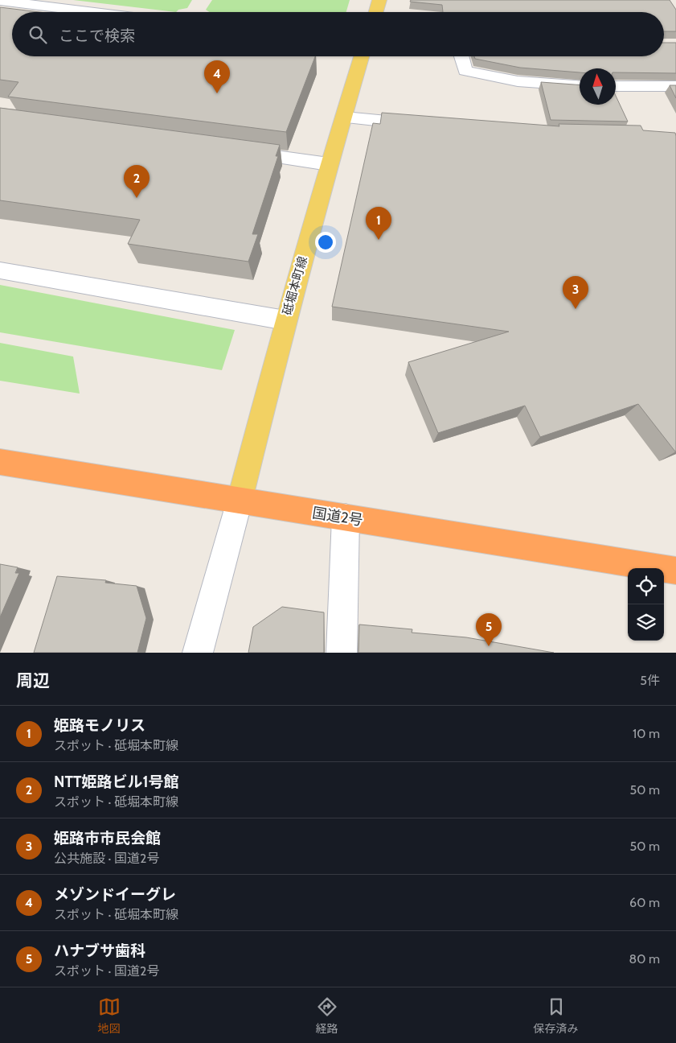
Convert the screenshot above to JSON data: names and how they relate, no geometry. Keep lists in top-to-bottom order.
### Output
{
  "streets": {
    "highway": ["国道2号"],
    "main road": ["砥堀本町線"]
  },
  "crossings": [
    ["砥堀本町線", "国道2号"]
  ],
  "north": "top",
  "page": {
    "search": "ここで検索",
    "pins": [
      "4",
      "2",
      "1",
      "3",
      "5"
    ],
    "heading": ["周辺", "5件"],
    "list": [
      {
        "mark": "1",
        "name": "姫路モノリス",
        "note": "スポット · 砥堀本町線",
        "value": "10 m"
      },
      {
        "mark": "2",
        "name": "NTT姫路ビル1号館",
        "note": "スポット · 砥堀本町線",
        "value": "50 m"
      },
      {
        "mark": "3",
        "name": "姫路市市民会館",
        "note": "公共施設 · 国道2号",
        "value": "50 m"
      },
      {
        "mark": "4",
        "name": "メゾンドイーグレ",
        "note": "スポット · 砥堀本町線",
        "value": "60 m"
      },
      {
        "mark": "5",
        "name": "ハナブサ歯科",
        "note": "スポット · 国道2号",
        "value": "80 m"
      }
    ],
    "nav": ["地図", "経路", "保存済み"]
  }
}
